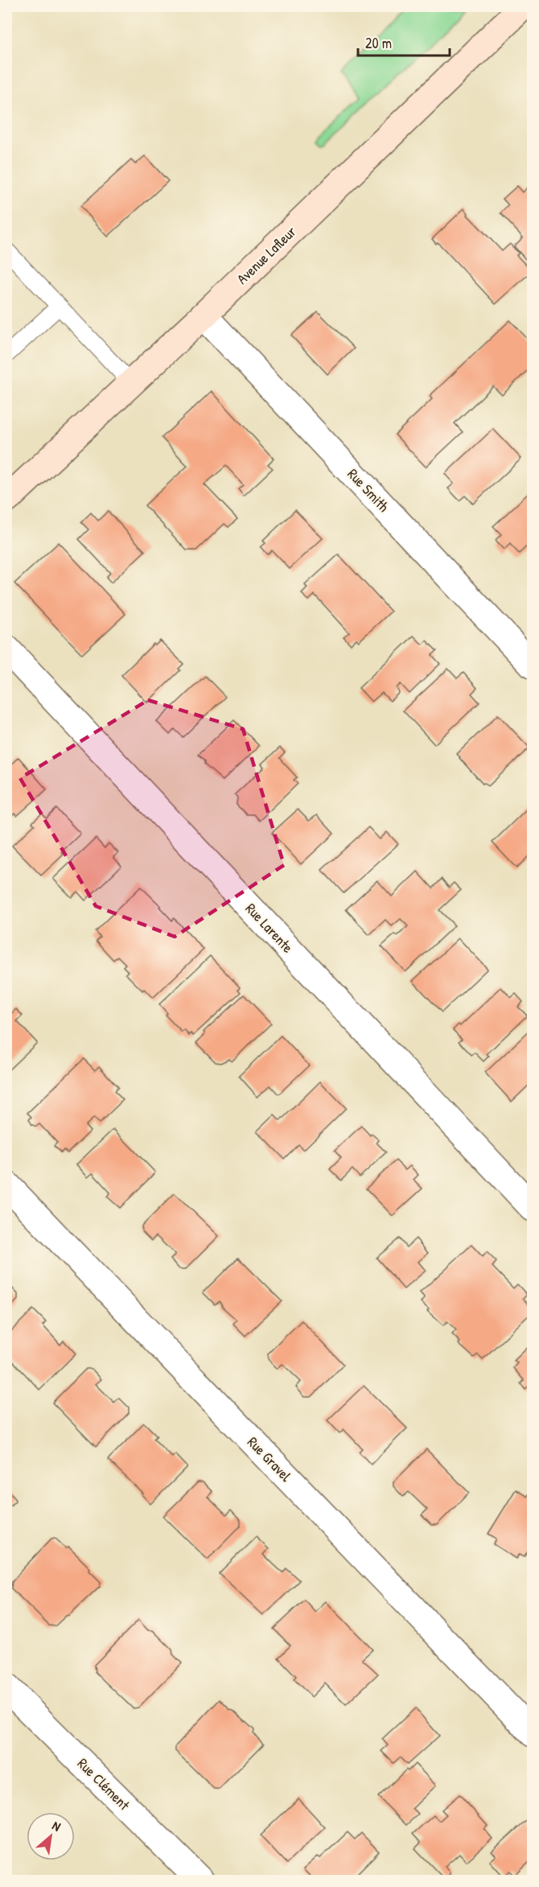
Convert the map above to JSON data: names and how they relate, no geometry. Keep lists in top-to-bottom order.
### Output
{
  "streets": {
    "main road": ["Avenue Lafleur"],
    "street": [
      "Rue Smith",
      "Rue Larente",
      "Rue Gravel",
      "Rue Clément"
    ]
  },
  "crossings": [
    ["Avenue Lafleur", "Rue Smith"]
  ],
  "scale_bar": "20 m",
  "north": "top right"
}
